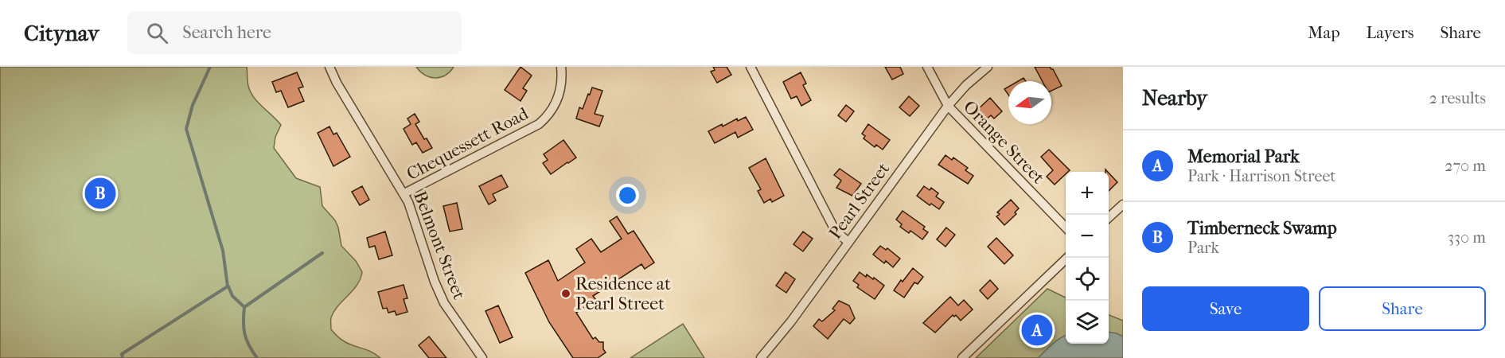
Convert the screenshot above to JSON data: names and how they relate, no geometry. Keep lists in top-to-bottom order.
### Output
{
  "streets": {
    "street": [
      "Orange Street",
      "Chequessett Road",
      "Pearl Street",
      "Belmont Street"
    ]
  },
  "crossings": [
    ["Orange Street", "Pearl Street"],
    ["Chequessett Road", "Belmont Street"]
  ],
  "places": ["Residence at Pearl Street"],
  "north": "left",
  "page": {
    "header": "Citynav",
    "search": "Search here",
    "nav": ["Map", "Layers", "Share"],
    "heading": ["Nearby", "2 results"],
    "list": [
      {
        "mark": "A",
        "name": "Memorial Park",
        "note": "Park · Harrison Street",
        "value": "270 m"
      },
      {
        "mark": "B",
        "name": "Timberneck Swamp",
        "note": "Park",
        "value": "330 m"
      }
    ],
    "map_buttons": ["+", "−"],
    "pins": ["B", "A"],
    "buttons": ["Save", "Share"]
  }
}
